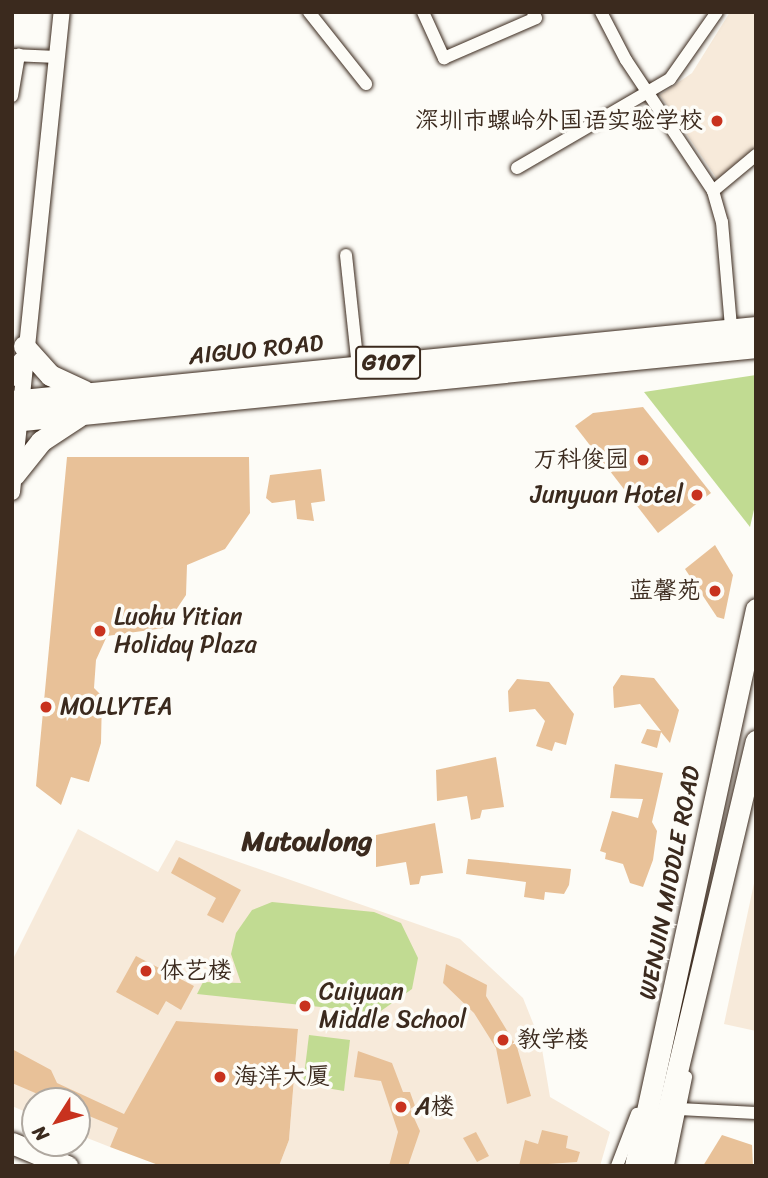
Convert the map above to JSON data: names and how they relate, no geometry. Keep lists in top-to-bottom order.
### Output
{
  "streets": {
    "main road": ["AIGUO ROAD", "G107", "WENJIN MIDDLE ROAD"]
  },
  "districts": ["Mutoulong"],
  "places": [
    "深圳市螺岭外国语实验学校",
    "万科俊园",
    "Junyuan Hotel",
    "蓝馨苑",
    "Luohu Yitian Holiday Plaza",
    "MOLLYTEA",
    "体艺楼",
    "Cuiyuan Middle School",
    "教学楼",
    "海洋大厦",
    "A楼"
  ],
  "north": "bottom left"
}
